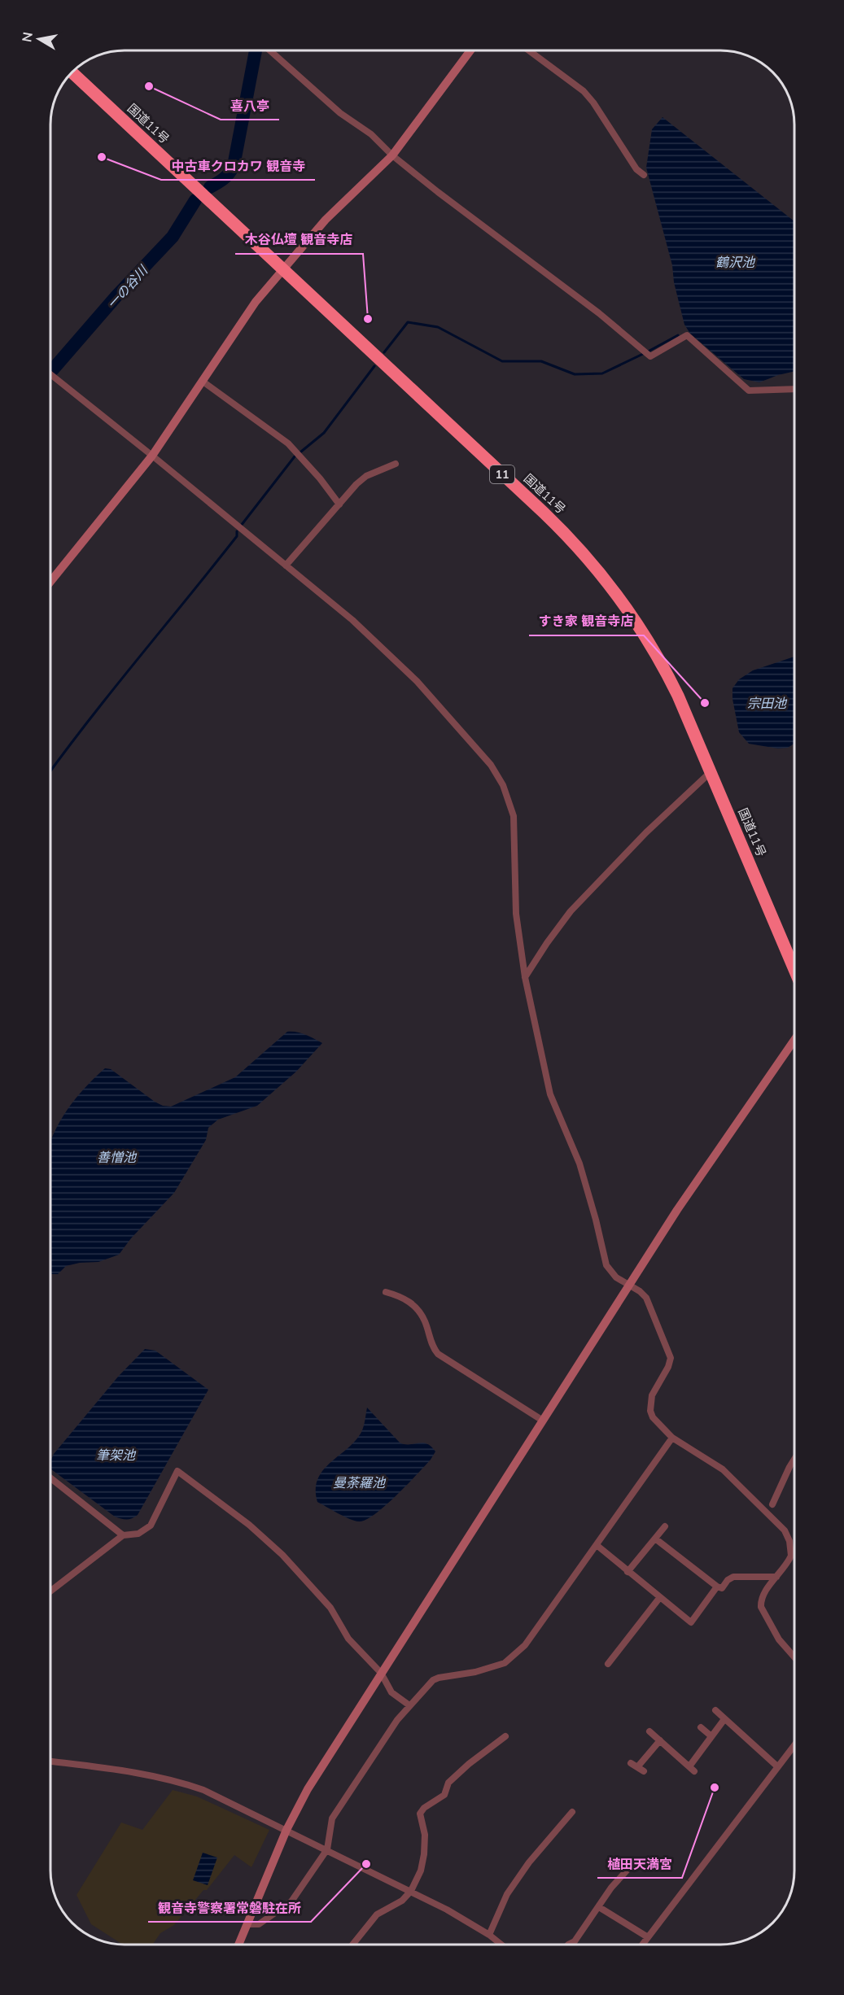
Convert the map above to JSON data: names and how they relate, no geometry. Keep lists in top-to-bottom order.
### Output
{
  "streets": {
    "highway": ["国道11号", "11"]
  },
  "water": [
    "鶴沢池",
    "一の谷川",
    "宗田池",
    "善憎池",
    "筆架池",
    "曼荼羅池"
  ],
  "places": [
    "喜八亭",
    "中古車クロカワ 観音寺",
    "木谷仏壇 観音寺店",
    "すき家 観音寺店",
    "植田天満宮",
    "観音寺警察署常磐駐在所"
  ],
  "north": "left"
}
